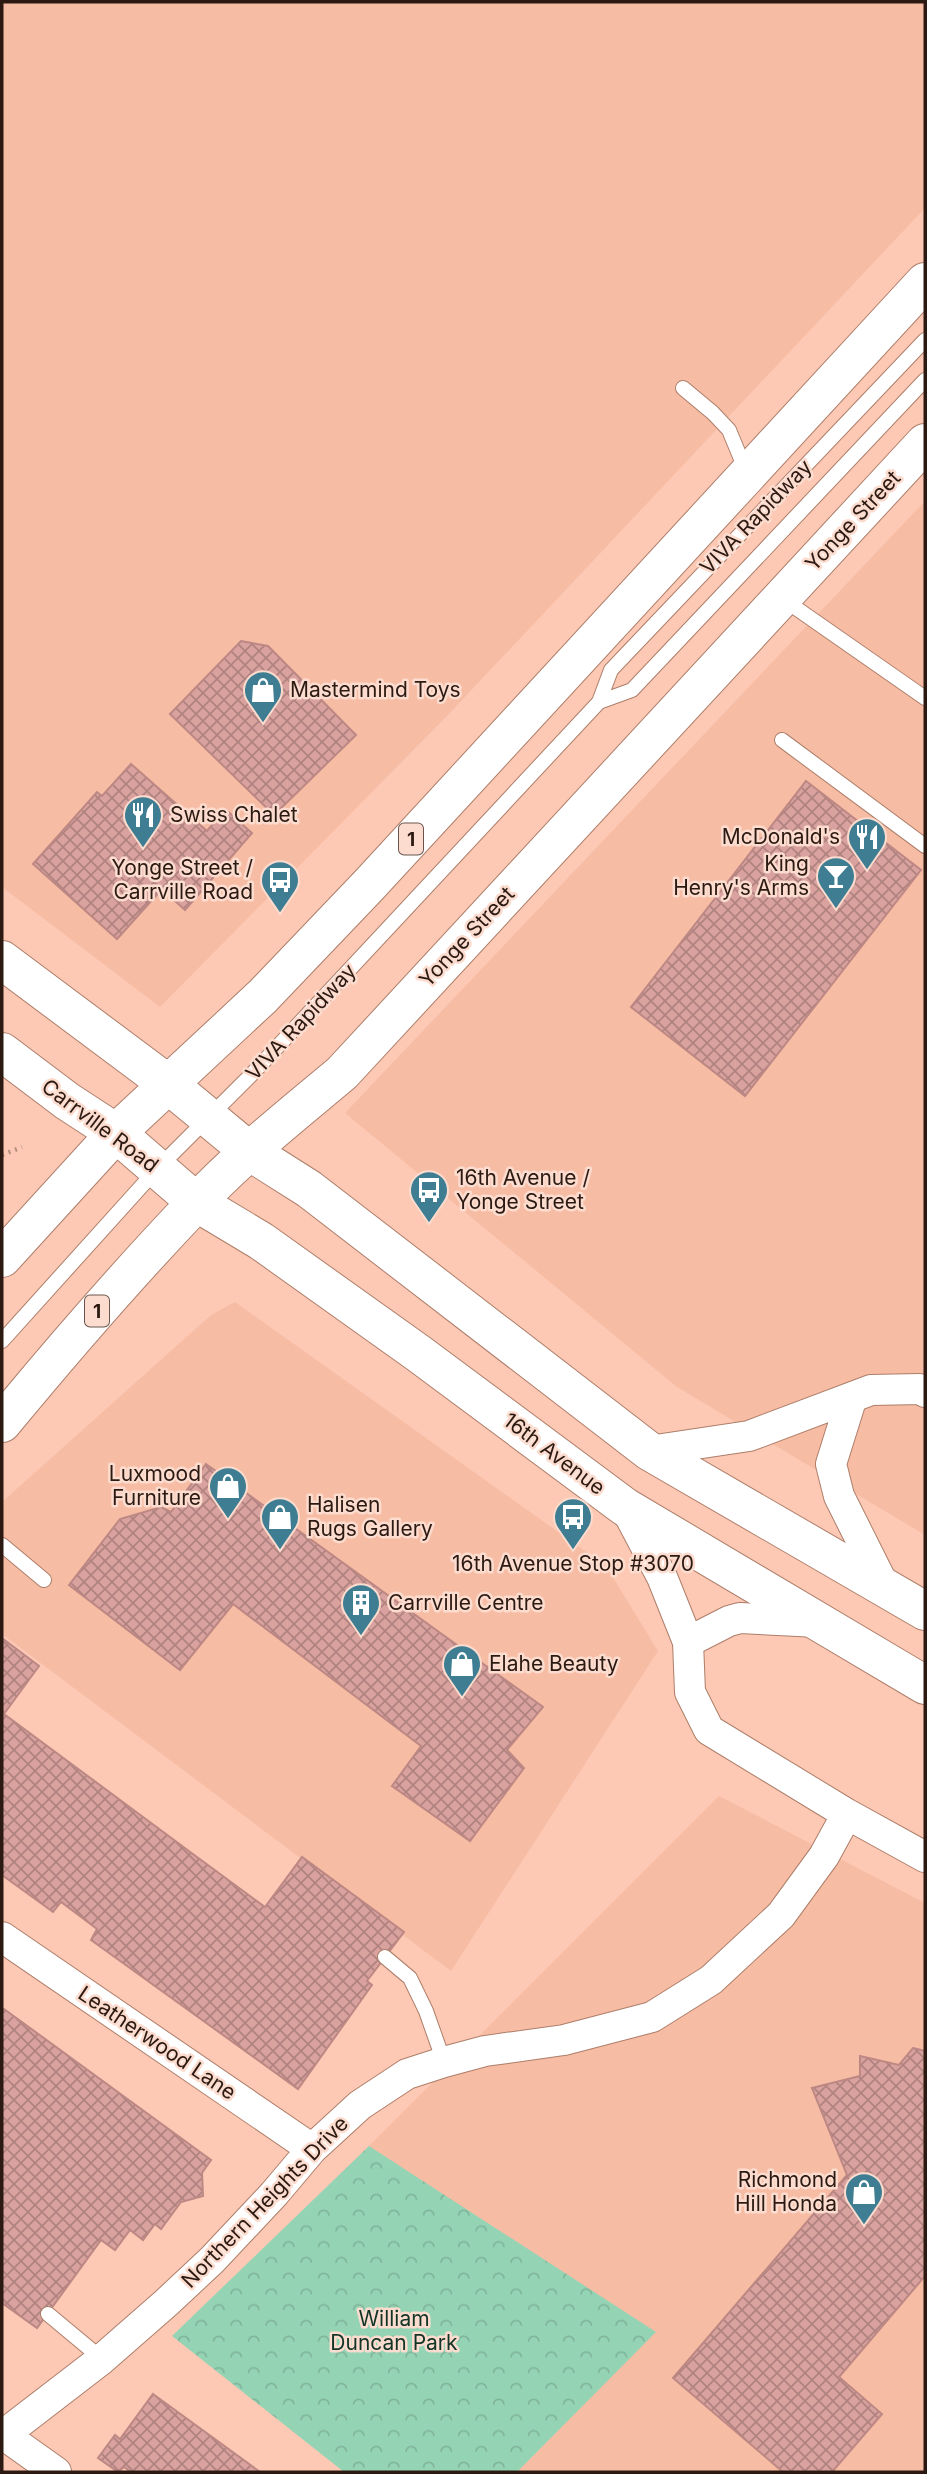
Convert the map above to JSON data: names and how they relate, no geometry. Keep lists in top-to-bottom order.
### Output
{
  "streets": {
    "main road": [
      "Yonge Street",
      "1",
      "Carrville Road",
      "16th Avenue"
    ],
    "street": ["Leatherwood Lane", "Northern Heights Drive"],
    "lane": ["VIVA Rapidway"]
  },
  "crossings": [
    ["VIVA Rapidway", "Carrville Road"],
    ["Yonge Street", "Carrville Road"],
    ["Yonge Street", "16th Avenue"],
    ["1", "Carrville Road"],
    ["Carrville Road", "16th Avenue"],
    ["Leatherwood Lane", "Northern Heights Drive"]
  ],
  "parks": ["William Duncan Park"],
  "places": {
    "shop": [
      "Mastermind Toys",
      "Luxmood Furniture",
      "Halisen Rugs Gallery",
      "Elahe Beauty",
      "Richmond Hill Honda"
    ],
    "restaurant": ["Swiss Chalet", "McDonald's"],
    "bar": ["King Henry's Arms"],
    "bus stop": ["Yonge Street / Carrville Road", "16th Avenue / Yonge Street", "16th Avenue Stop #3070"],
    "building": ["Carrville Centre"]
  }
}
